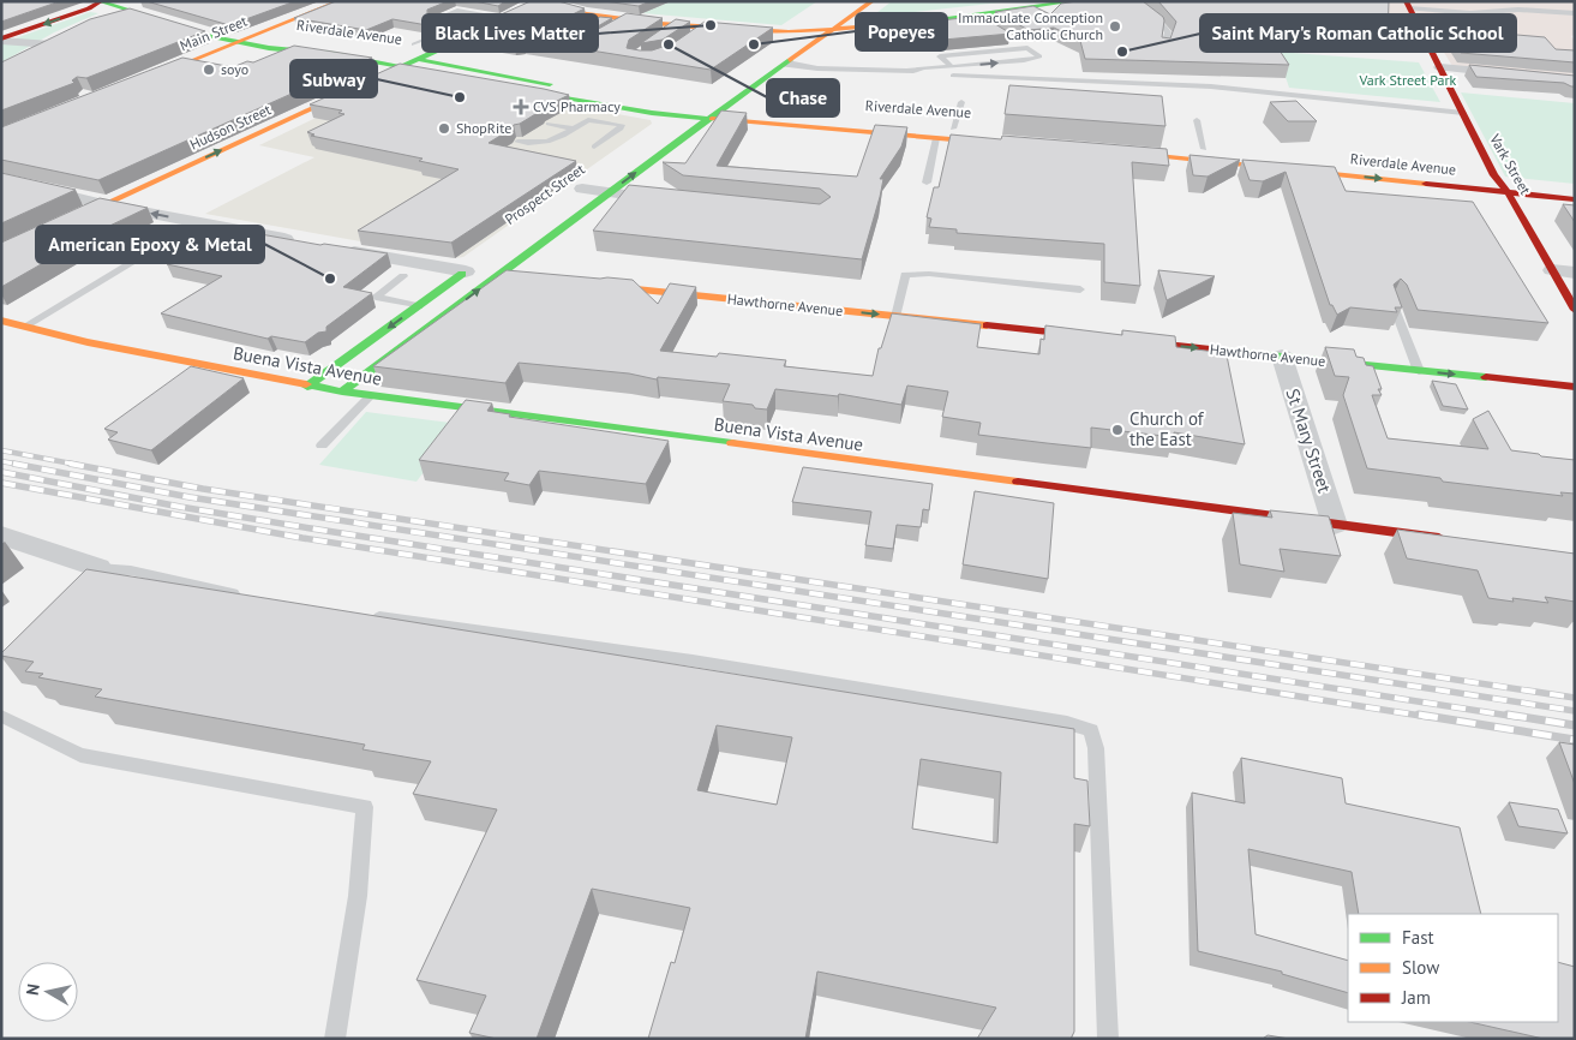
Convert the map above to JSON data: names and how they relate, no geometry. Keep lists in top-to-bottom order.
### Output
{
  "streets": {
    "street": [
      "Riverdale Avenue",
      "Main Street",
      "Hudson Street",
      "Vark Street",
      "Prospect Street",
      "Hawthorne Avenue",
      "Buena Vista Avenue",
      "St Mary Street"
    ]
  },
  "crossings": [
    ["Riverdale Avenue", "Main Street"],
    ["Riverdale Avenue", "Hudson Street"],
    ["Riverdale Avenue", "Vark Street"],
    ["Riverdale Avenue", "Prospect Street"],
    ["Prospect Street", "Buena Vista Avenue"],
    ["Hawthorne Avenue", "St Mary Street"],
    ["Buena Vista Avenue", "St Mary Street"]
  ],
  "one_way": ["Hudson Street", "Hawthorne Avenue"],
  "parks": ["Vark Street Park"],
  "places": {
    "other": [
      "Black Lives Matter",
      "Immaculate Conception Catholic Church",
      "Chase",
      "Popeyes",
      "Saint Mary's Roman Catholic School",
      "soyo",
      "Subway",
      "ShopRite",
      "American Epoxy & Metal",
      "Church of the East"
    ],
    "health": ["CVS Pharmacy"]
  },
  "legend": ["Fast", "Slow", "Jam"],
  "north": "left"
}
